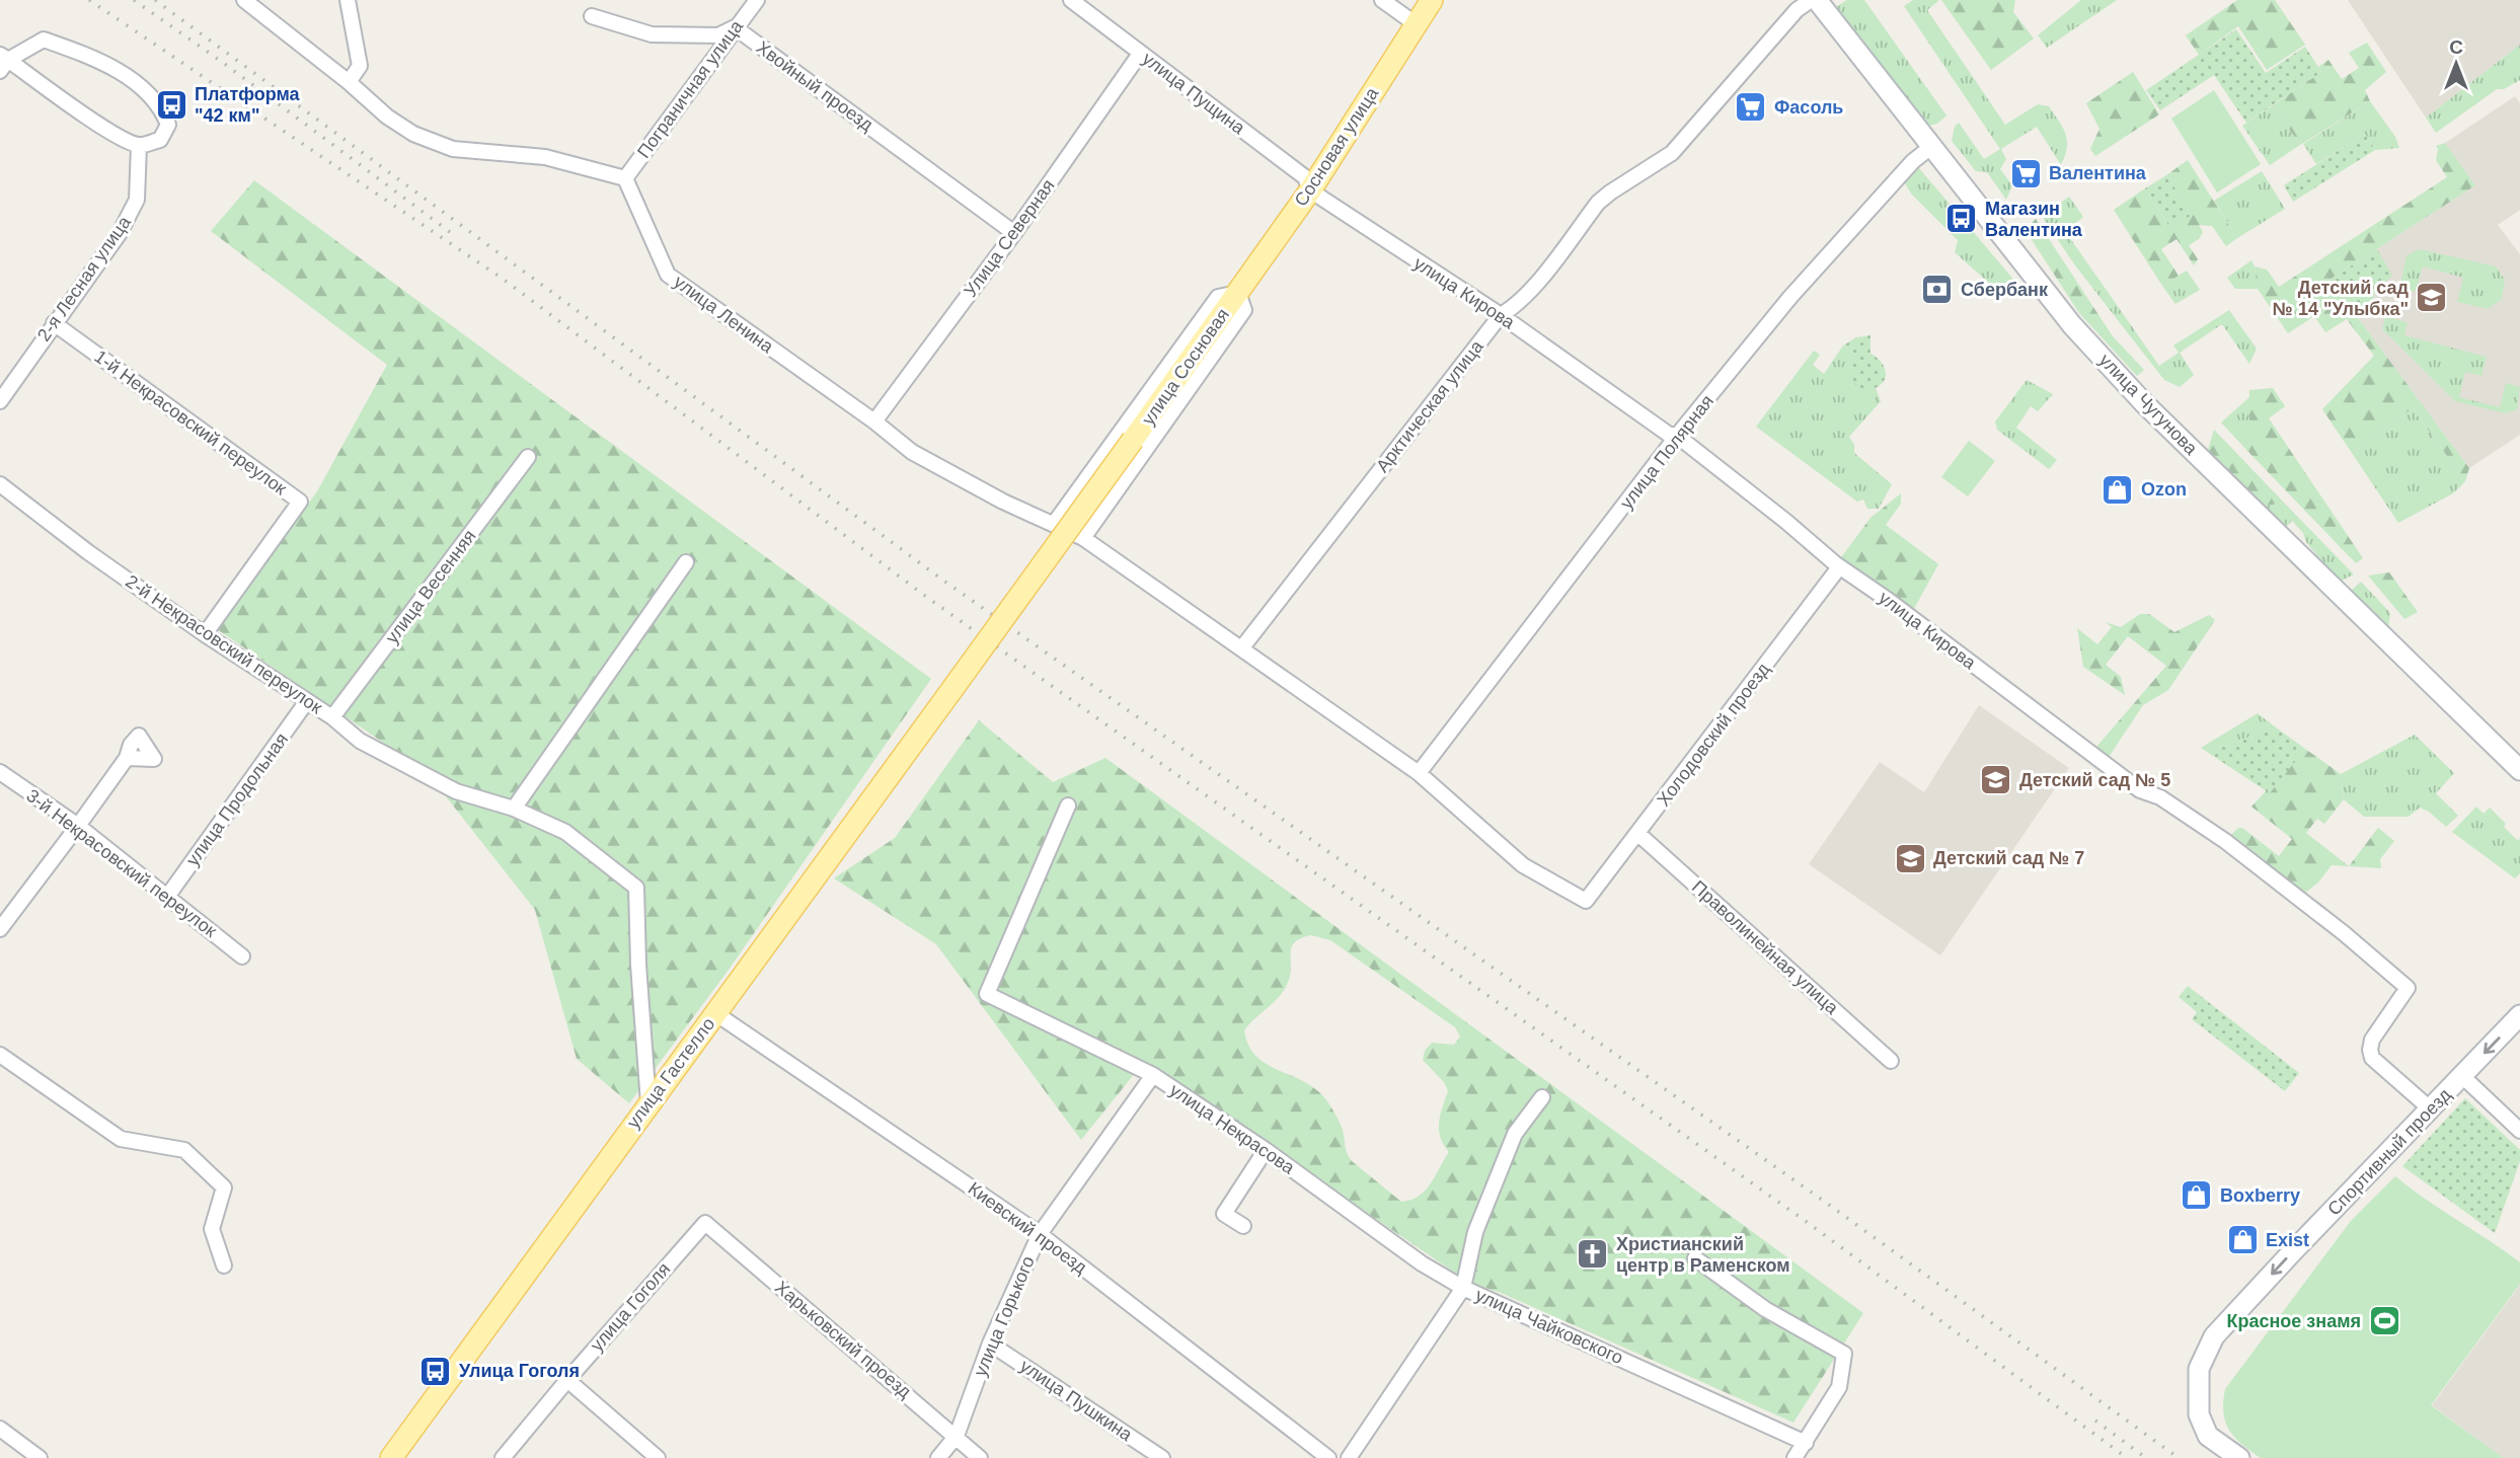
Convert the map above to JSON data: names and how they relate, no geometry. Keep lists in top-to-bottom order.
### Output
{
  "streets": {
    "main road": [
      "Сосновая улица",
      "улица Сосновая",
      "улица Чугунова",
      "улица Гастелло",
      "Спортивный проезд"
    ],
    "street": [
      "Хвойный проезд",
      "Пограничная улица",
      "улица Пущина",
      "Улица Северная",
      "2-я Лесная улица",
      "улица Кирова",
      "улица Ленина",
      "Арктическая улица",
      "1-й Некрасовский переулок",
      "улица Полярная",
      "улица Весенняя",
      "2-й Некрасовский переулок",
      "Холодовский проезд",
      "улица Продольная",
      "3-й Некрасовский переулок",
      "Праволинейная улица",
      "улица Некрасова",
      "Киевский проезд",
      "улица Гоголя",
      "улица Горького",
      "улица Чайковского",
      "Харьковский проезд",
      "улица Пушкина"
    ]
  },
  "crossings": [
    ["Хвойный проезд", "Пограничная улица"],
    ["Хвойный проезд", "Улица Северная"],
    ["Пограничная улица", "улица Ленина"],
    ["улица Пущина", "Сосновая улица"],
    ["улица Пущина", "Улица Северная"],
    ["улица Пущина", "улица Кирова"],
    ["Сосновая улица", "улица Кирова"],
    ["Сосновая улица", "улица Сосновая"],
    ["Улица Северная", "улица Ленина"],
    ["2-я Лесная улица", "1-й Некрасовский переулок"],
    ["улица Кирова", "Арктическая улица"],
    ["улица Кирова", "улица Полярная"],
    ["улица Кирова", "Холодовский проезд"],
    ["улица Кирова", "Спортивный проезд"],
    ["улица Ленина", "Арктическая улица"],
    ["улица Ленина", "улица Полярная"],
    ["улица Ленина", "Холодовский проезд"],
    ["улица Сосновая", "улица Гастелло"],
    ["улица Чугунова", "улица Полярная"],
    ["1-й Некрасовский переулок", "2-й Некрасовский переулок"],
    ["улица Весенняя", "2-й Некрасовский переулок"],
    ["2-й Некрасовский переулок", "улица Продольная"],
    ["Холодовский проезд", "Праволинейная улица"],
    ["улица Продольная", "3-й Некрасовский переулок"],
    ["улица Гастелло", "Киевский проезд"],
    ["улица Некрасова", "улица Горького"],
    ["улица Некрасова", "улица Чайковского"],
    ["Киевский проезд", "улица Горького"],
    ["улица Гоголя", "Харьковский проезд"],
    ["улица Горького", "Харьковский проезд"],
    ["улица Горького", "улица Пушкина"]
  ],
  "one_way": ["Спортивный проезд"],
  "places": {
    "bus stop": ["Платформа \"42 км\"", "Магазин Валентина", "Улица Гоголя"],
    "supermarket": ["Фасоль", "Валентина"],
    "bank": ["Сбербанк"],
    "school or university": ["Детский сад № 14 \"Улыбка\"", "Детский сад № 5", "Детский сад № 7"],
    "shop": ["Ozon", "Boxberry", "Exist"],
    "church": ["Христианский центр в Раменском"],
    "sports": ["Красное знамя"]
  },
  "north": "top"
}
